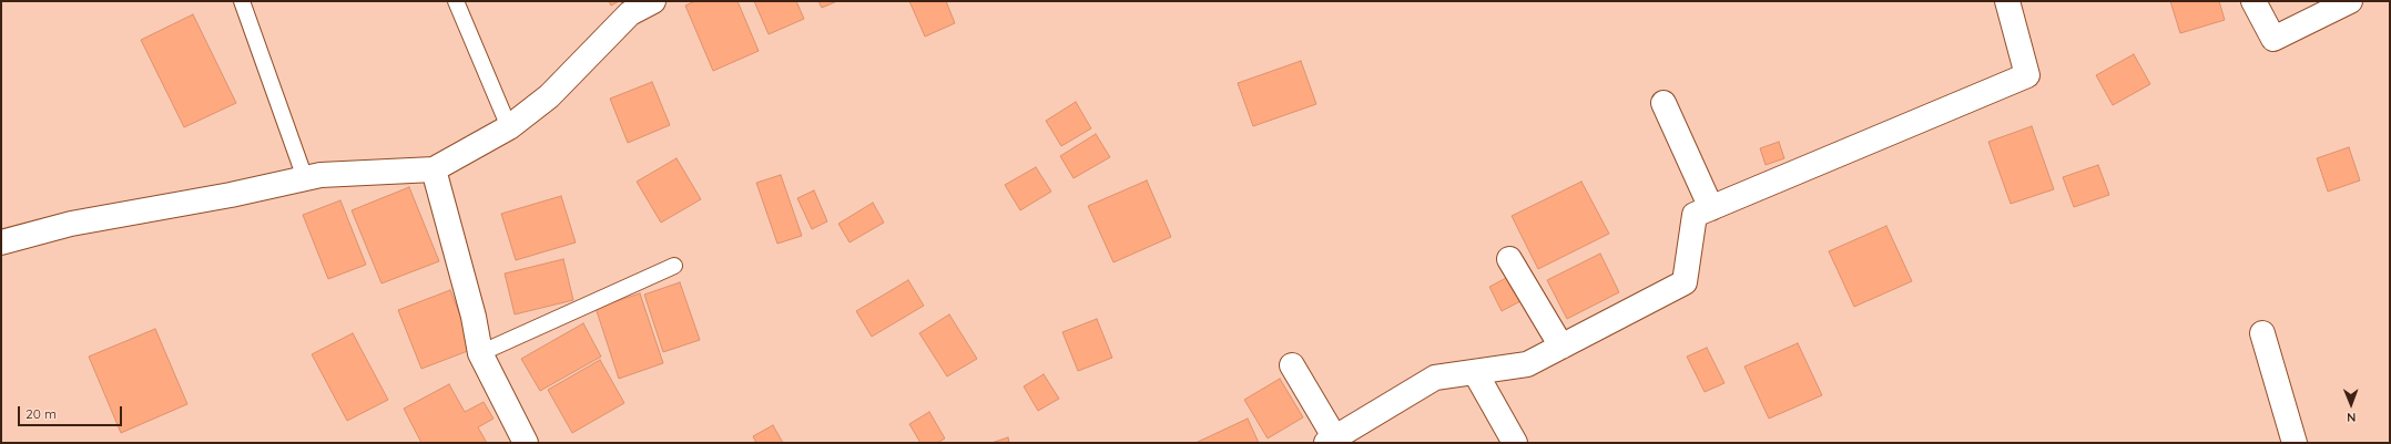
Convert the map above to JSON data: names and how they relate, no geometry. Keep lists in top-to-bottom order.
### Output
{
  "scale_bar": "20 m",
  "north": "bottom"
}
